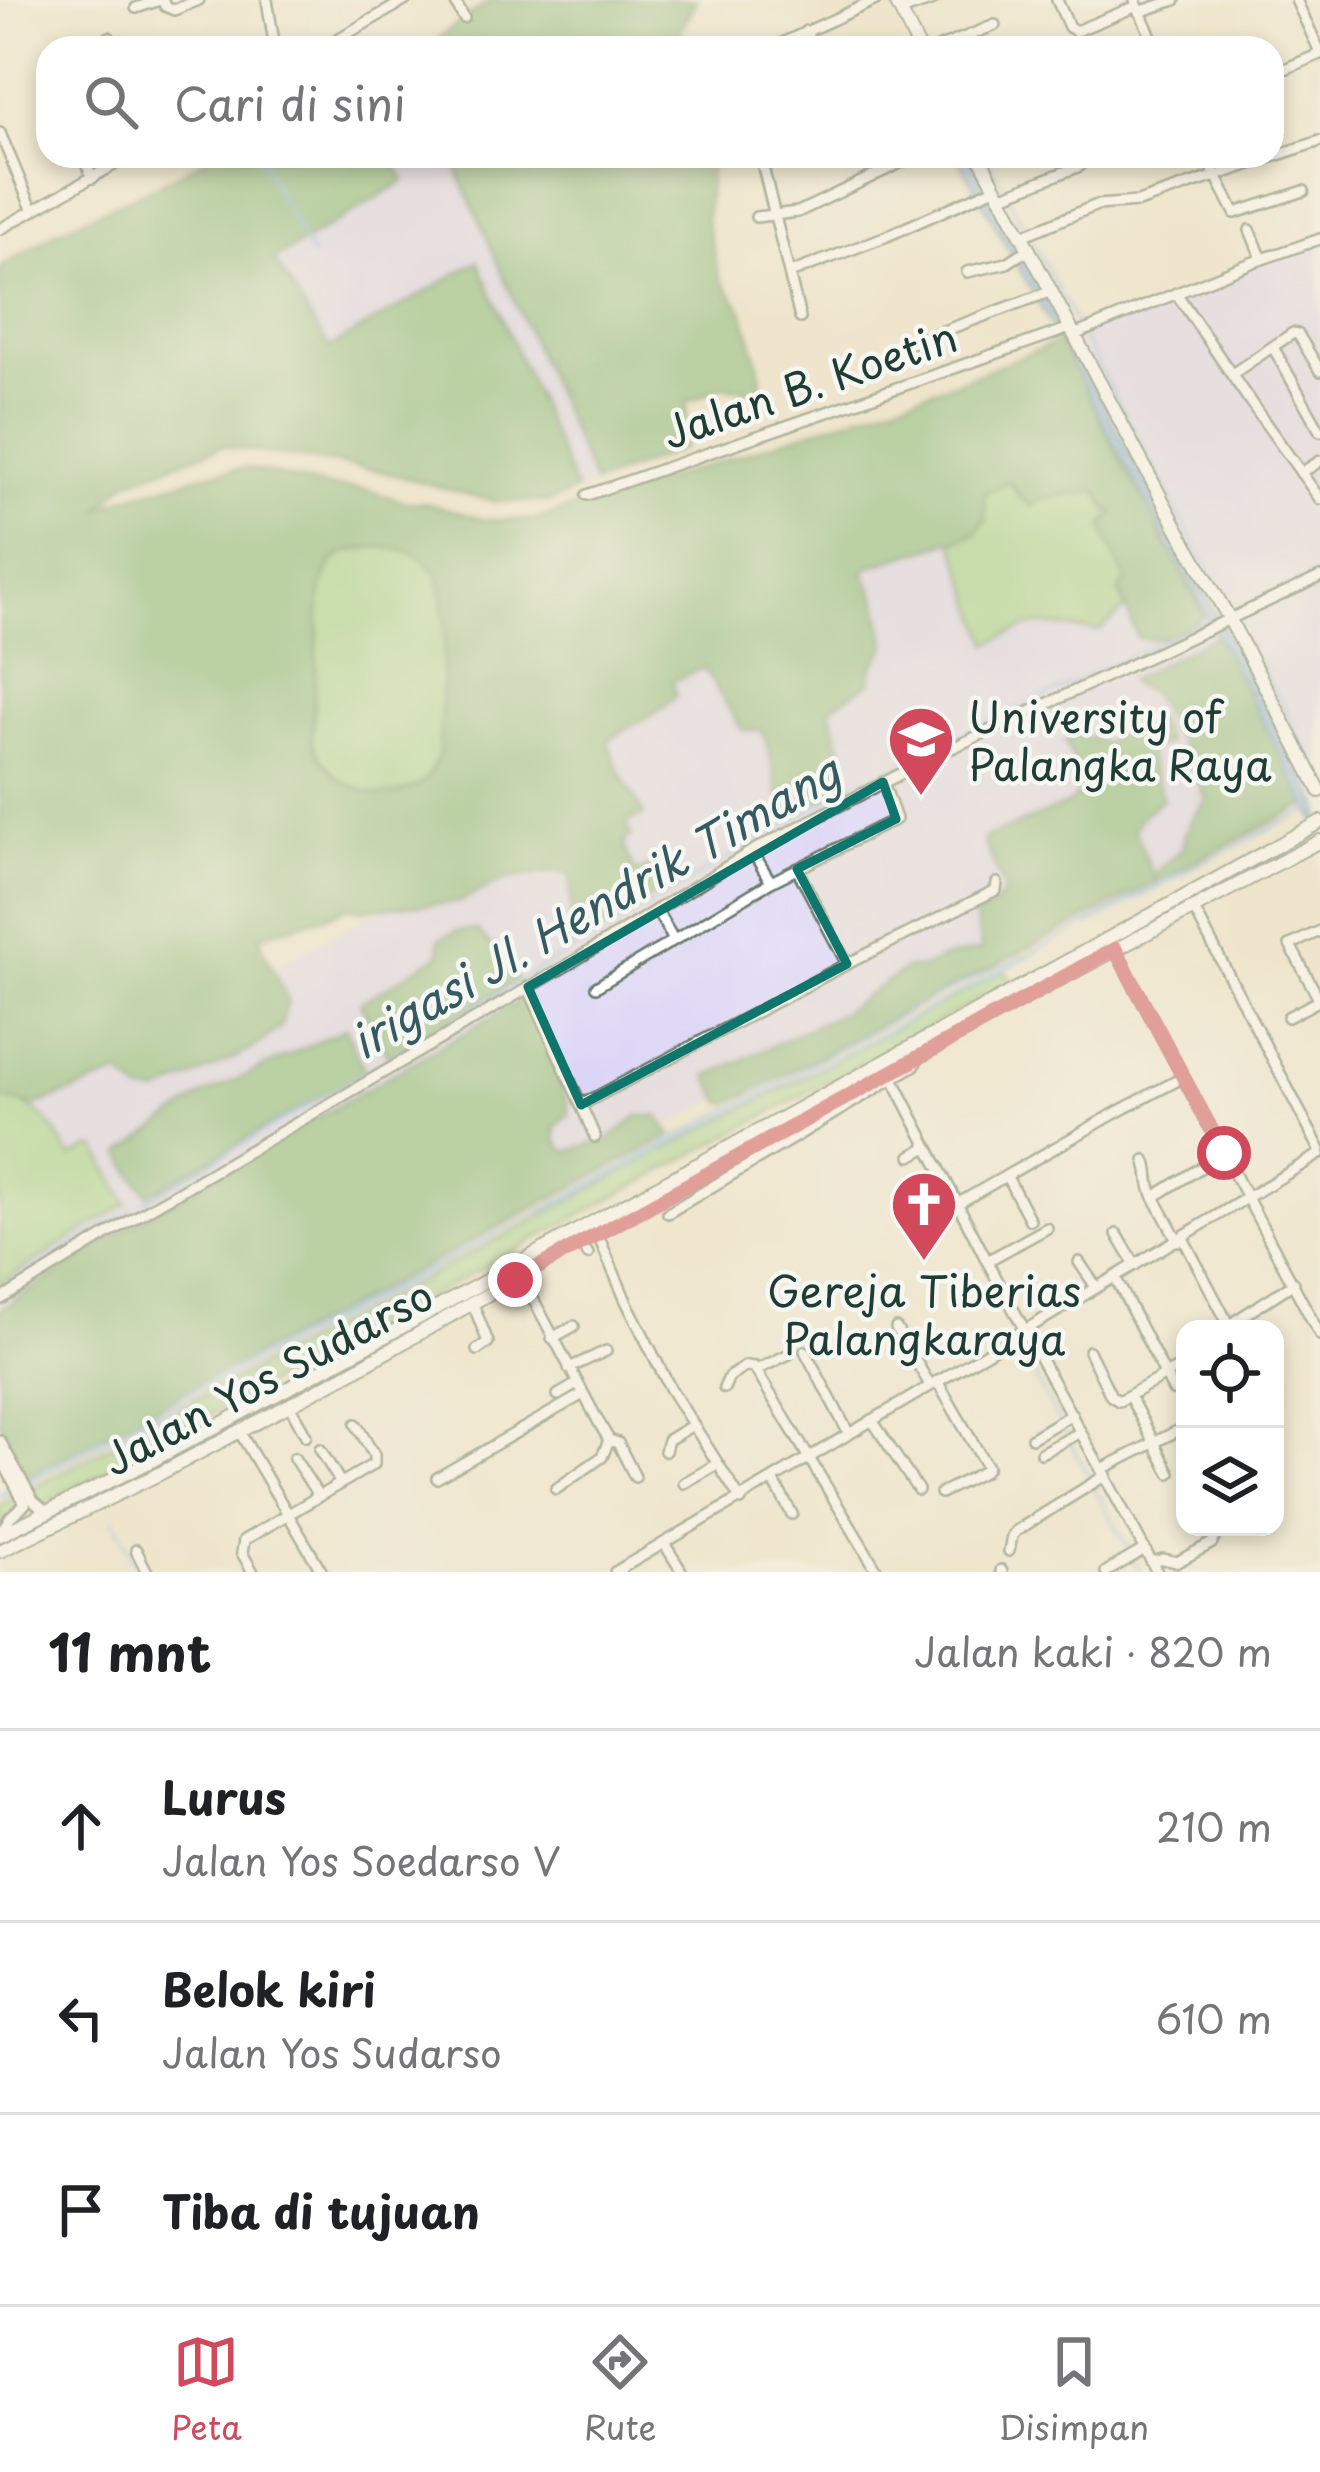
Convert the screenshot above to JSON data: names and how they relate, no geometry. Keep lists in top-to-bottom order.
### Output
{
  "streets": {
    "main road": ["Jalan Yos Sudarso"],
    "street": ["Jalan B. Koetin"]
  },
  "water": ["irigasi Jl. Hendrik Timang"],
  "places": {
    "school or university": ["University of Palangka Raya"],
    "church": ["Gereja Tiberias Palangkaraya"]
  },
  "page": {
    "search": "Cari di sini",
    "heading": ["11 mnt", "Jalan kaki · 820 m"],
    "list": [
      ["Lurus", "Jalan Yos Soedarso V", "210 m"],
      ["Belok kiri", "Jalan Yos Sudarso", "610 m"],
      "Tiba di tujuan"
    ],
    "nav": ["Peta", "Rute", "Disimpan"]
  }
}
